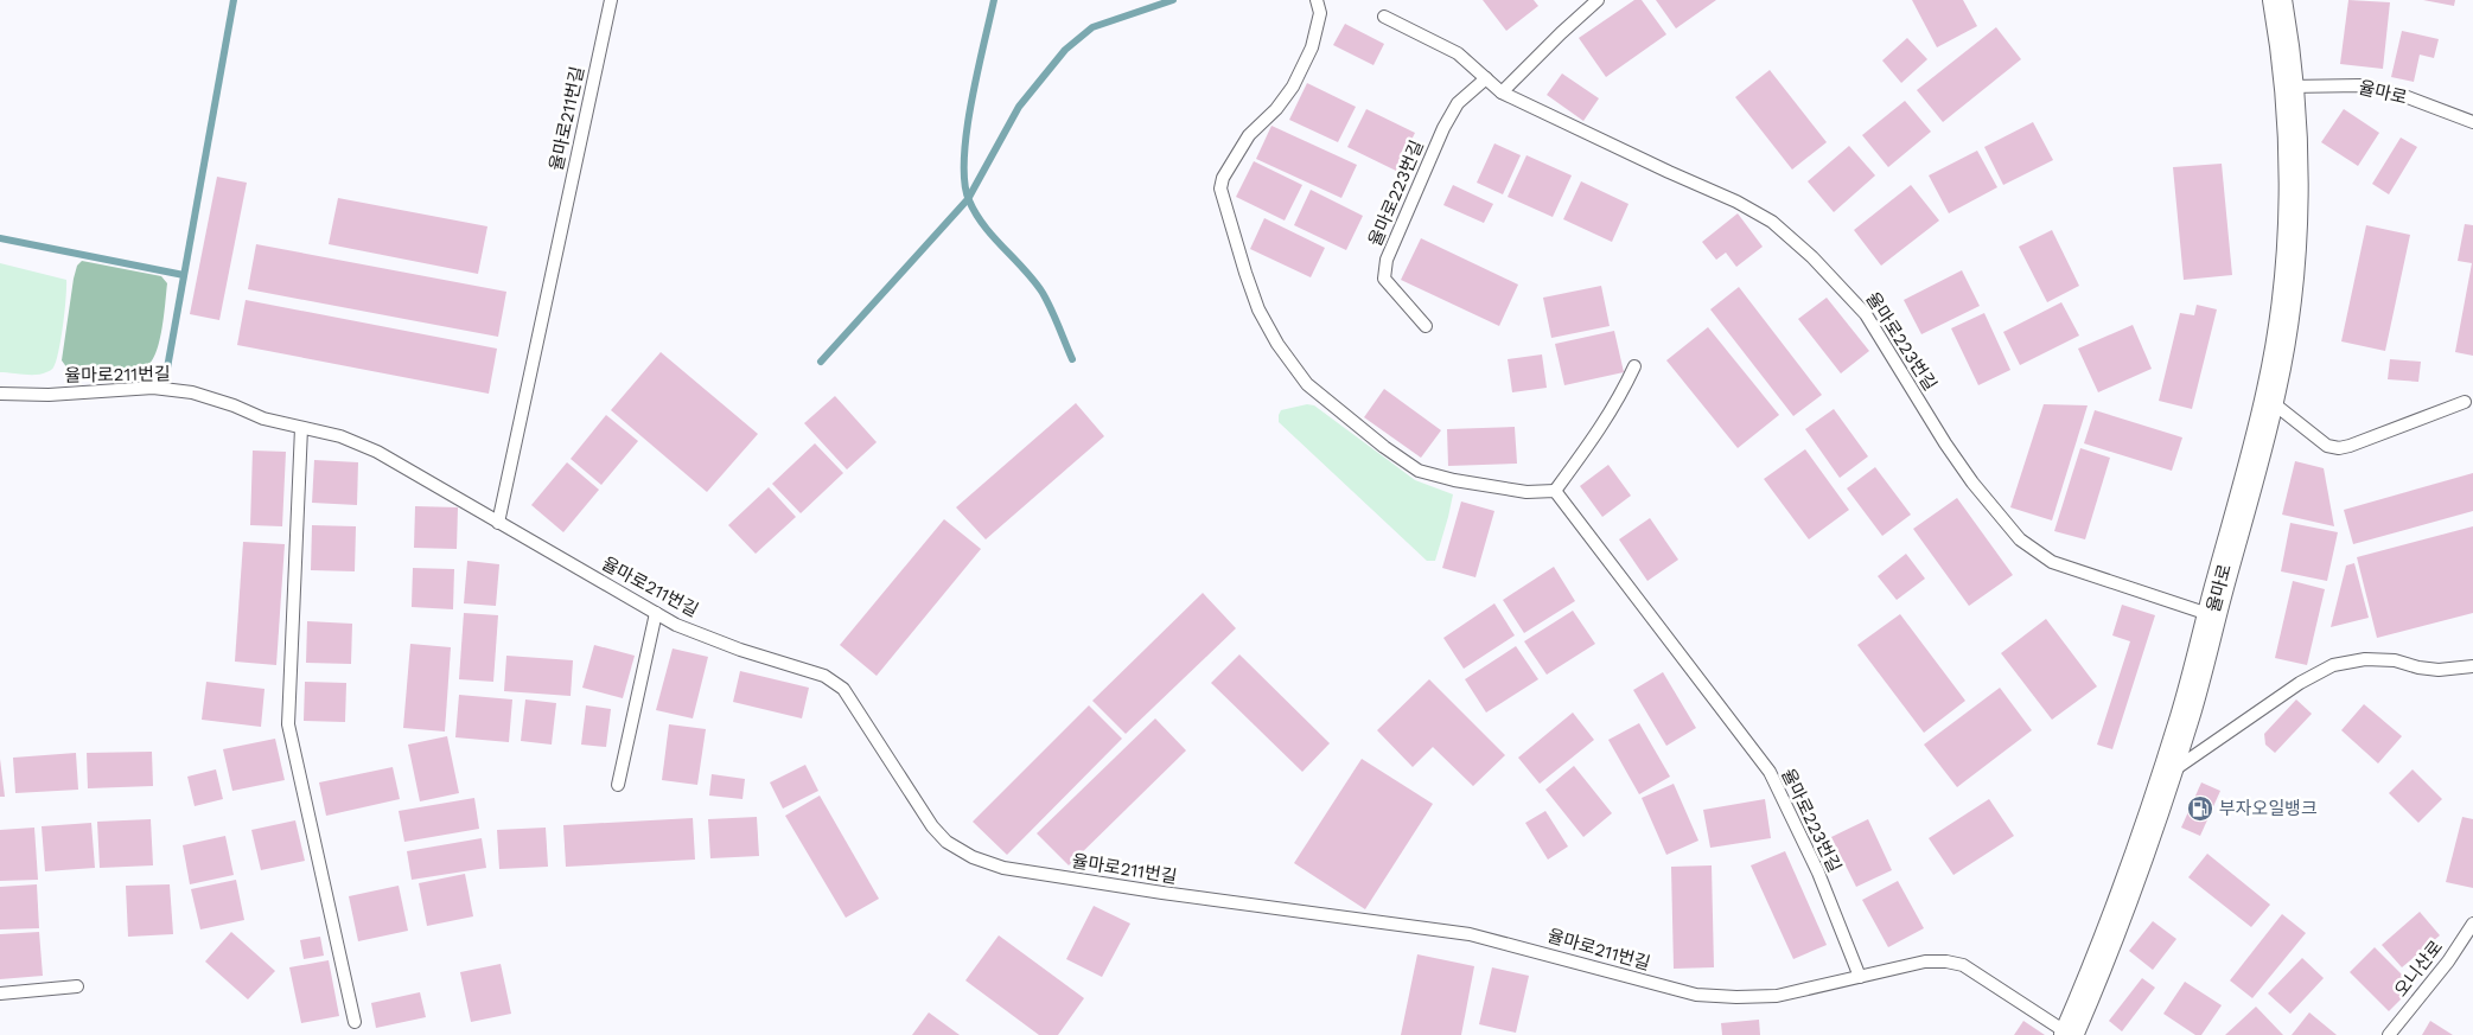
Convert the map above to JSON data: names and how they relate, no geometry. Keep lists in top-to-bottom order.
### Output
{
  "streets": {
    "street": ["율마로"],
    "lane": ["율마로211번길", "율마로223번길", "오니산로"]
  },
  "crossings": [
    ["율마로", "율마로211번길"],
    ["율마로", "율마로223번길"],
    ["율마로211번길", "율마로223번길"]
  ],
  "places": {
    "fuel station": ["부자오일뱅크"]
  }
}
